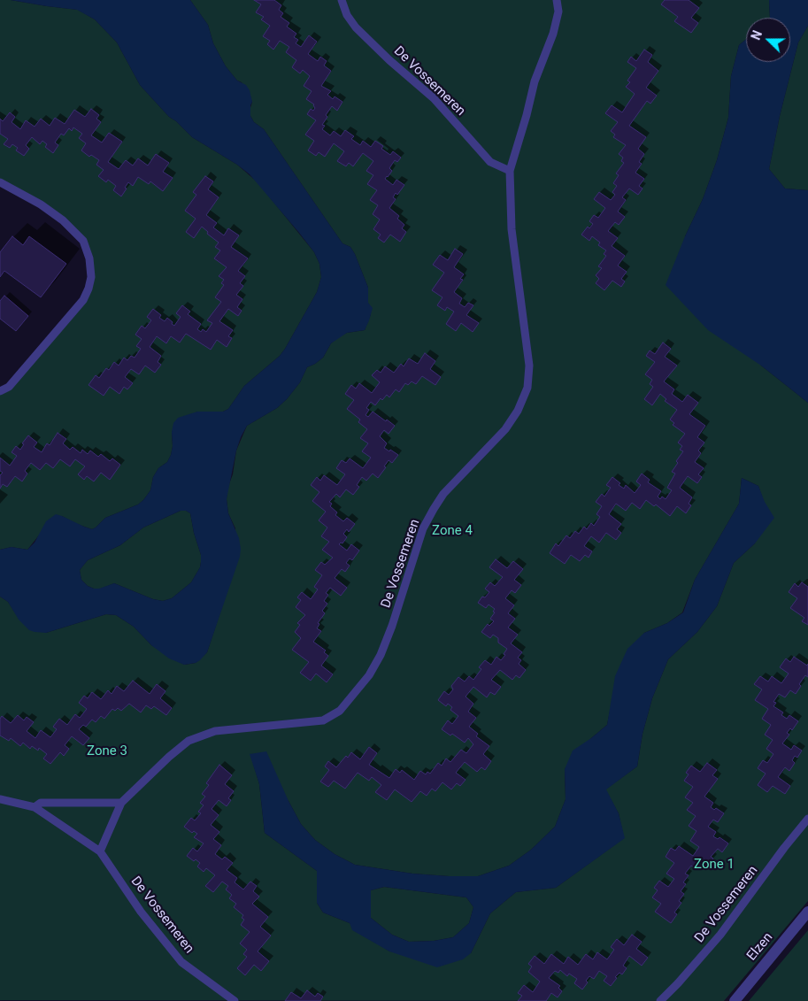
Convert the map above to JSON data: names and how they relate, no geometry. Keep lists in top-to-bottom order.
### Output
{
  "streets": {
    "street": ["Elzen"],
    "lane": ["De Vossemeren"]
  },
  "parks": ["Zone 4", "Zone 3", "Zone 1"],
  "north": "left"
}
